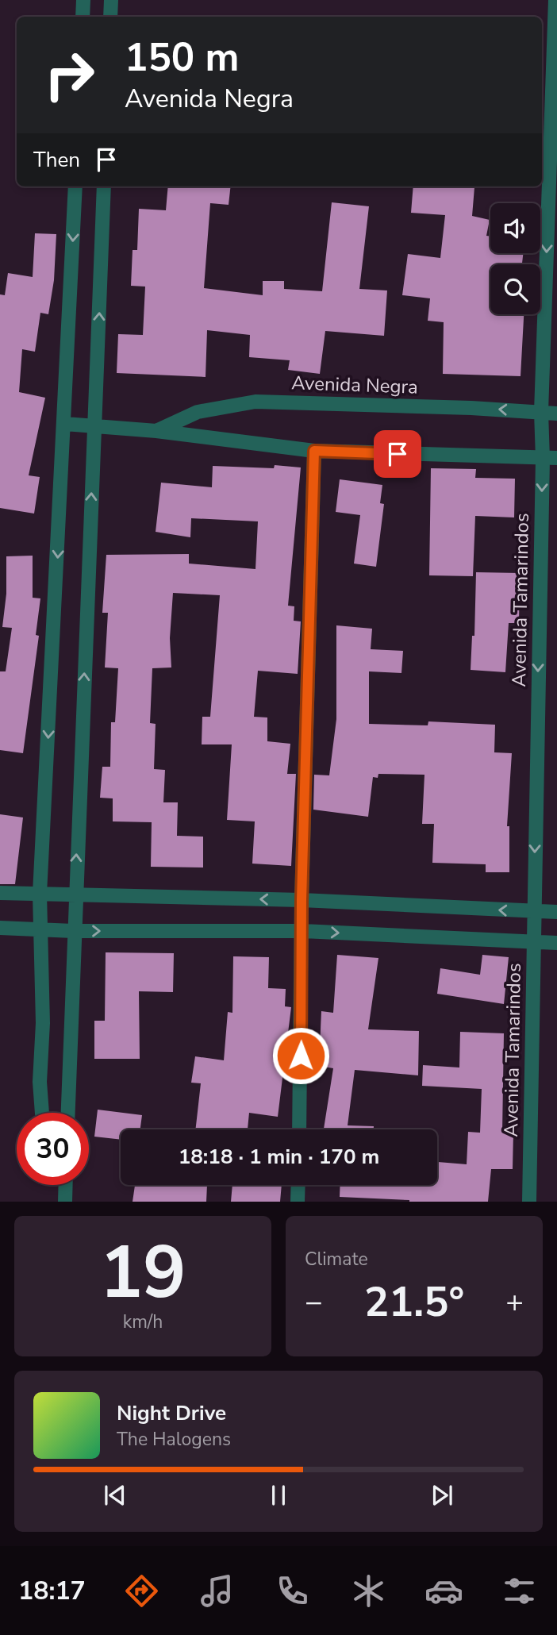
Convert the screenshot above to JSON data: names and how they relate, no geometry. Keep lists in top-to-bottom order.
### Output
{
  "streets": {
    "street": ["Avenida Negra", "Avenida Tamarindos"]
  },
  "crossings": [
    ["Avenida Negra", "Avenida Tamarindos"]
  ],
  "one_way": ["Avenida Tamarindos"],
  "page": {
    "turn": ["150 m", "Avenida Negra"],
    "then": "Then",
    "limit": "30",
    "trip": "18:18 · 1 min · 170 m",
    "tile": [
      ["19", "km/h"],
      "Climate"
    ],
    "heat": ["−", "21.5°", "+"],
    "song": ["Night Drive", "The Halogens"],
    "tabs": "18:17"
  }
}
